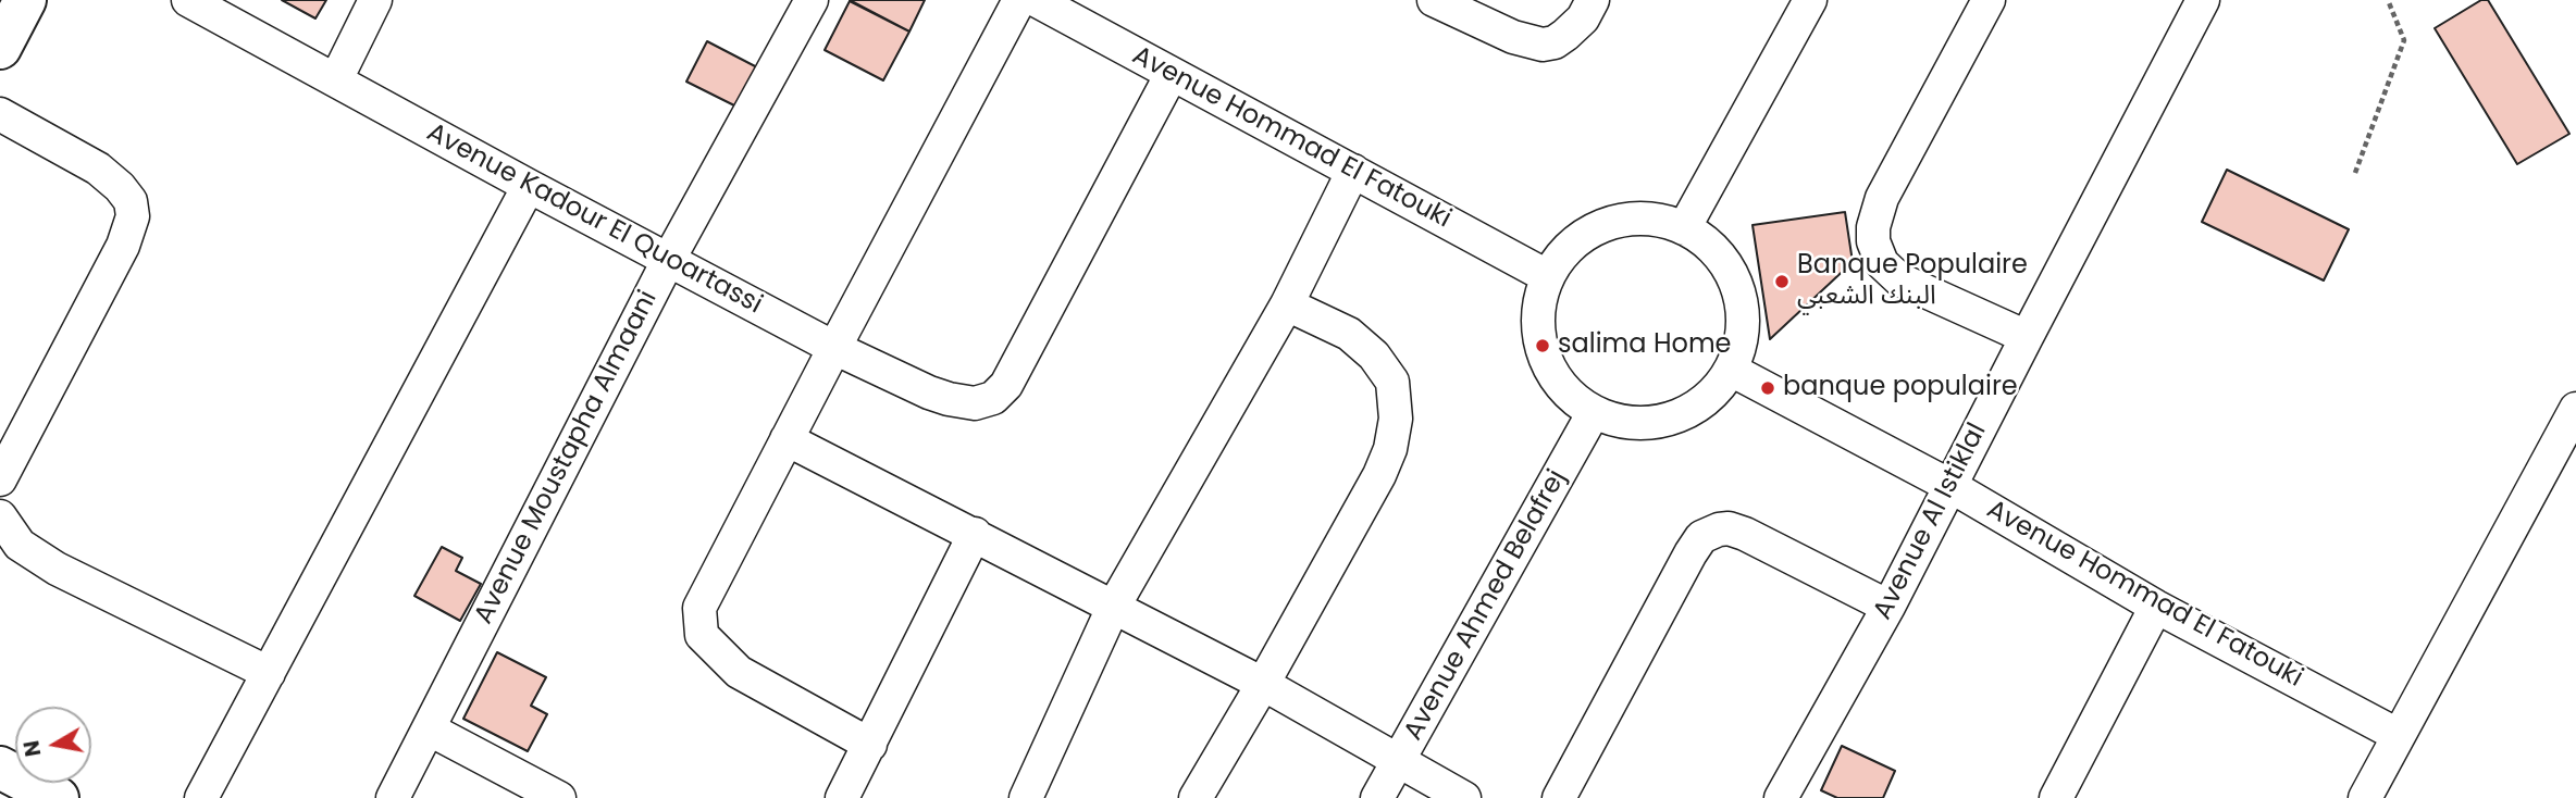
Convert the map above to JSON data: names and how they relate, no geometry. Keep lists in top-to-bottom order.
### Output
{
  "streets": {
    "street": [
      "Avenue Hommad El Fatouki",
      "Avenue Kadour El Quoartassi",
      "Avenue Moustapha Almaani",
      "Avenue Al Istiklal",
      "Avenue Ahmed Belafrej"
    ]
  },
  "crossings": [
    ["Avenue Hommad El Fatouki", "Avenue Kadour El Quoartassi"],
    ["Avenue Hommad El Fatouki", "Avenue Al Istiklal"],
    ["Avenue Hommad El Fatouki", "Avenue Ahmed Belafrej"],
    ["Avenue Kadour El Quoartassi", "Avenue Moustapha Almaani"]
  ],
  "places": ["Banque Populaire البنك الشعبي", "salima Home", "banque populaire"],
  "north": "left"
}
